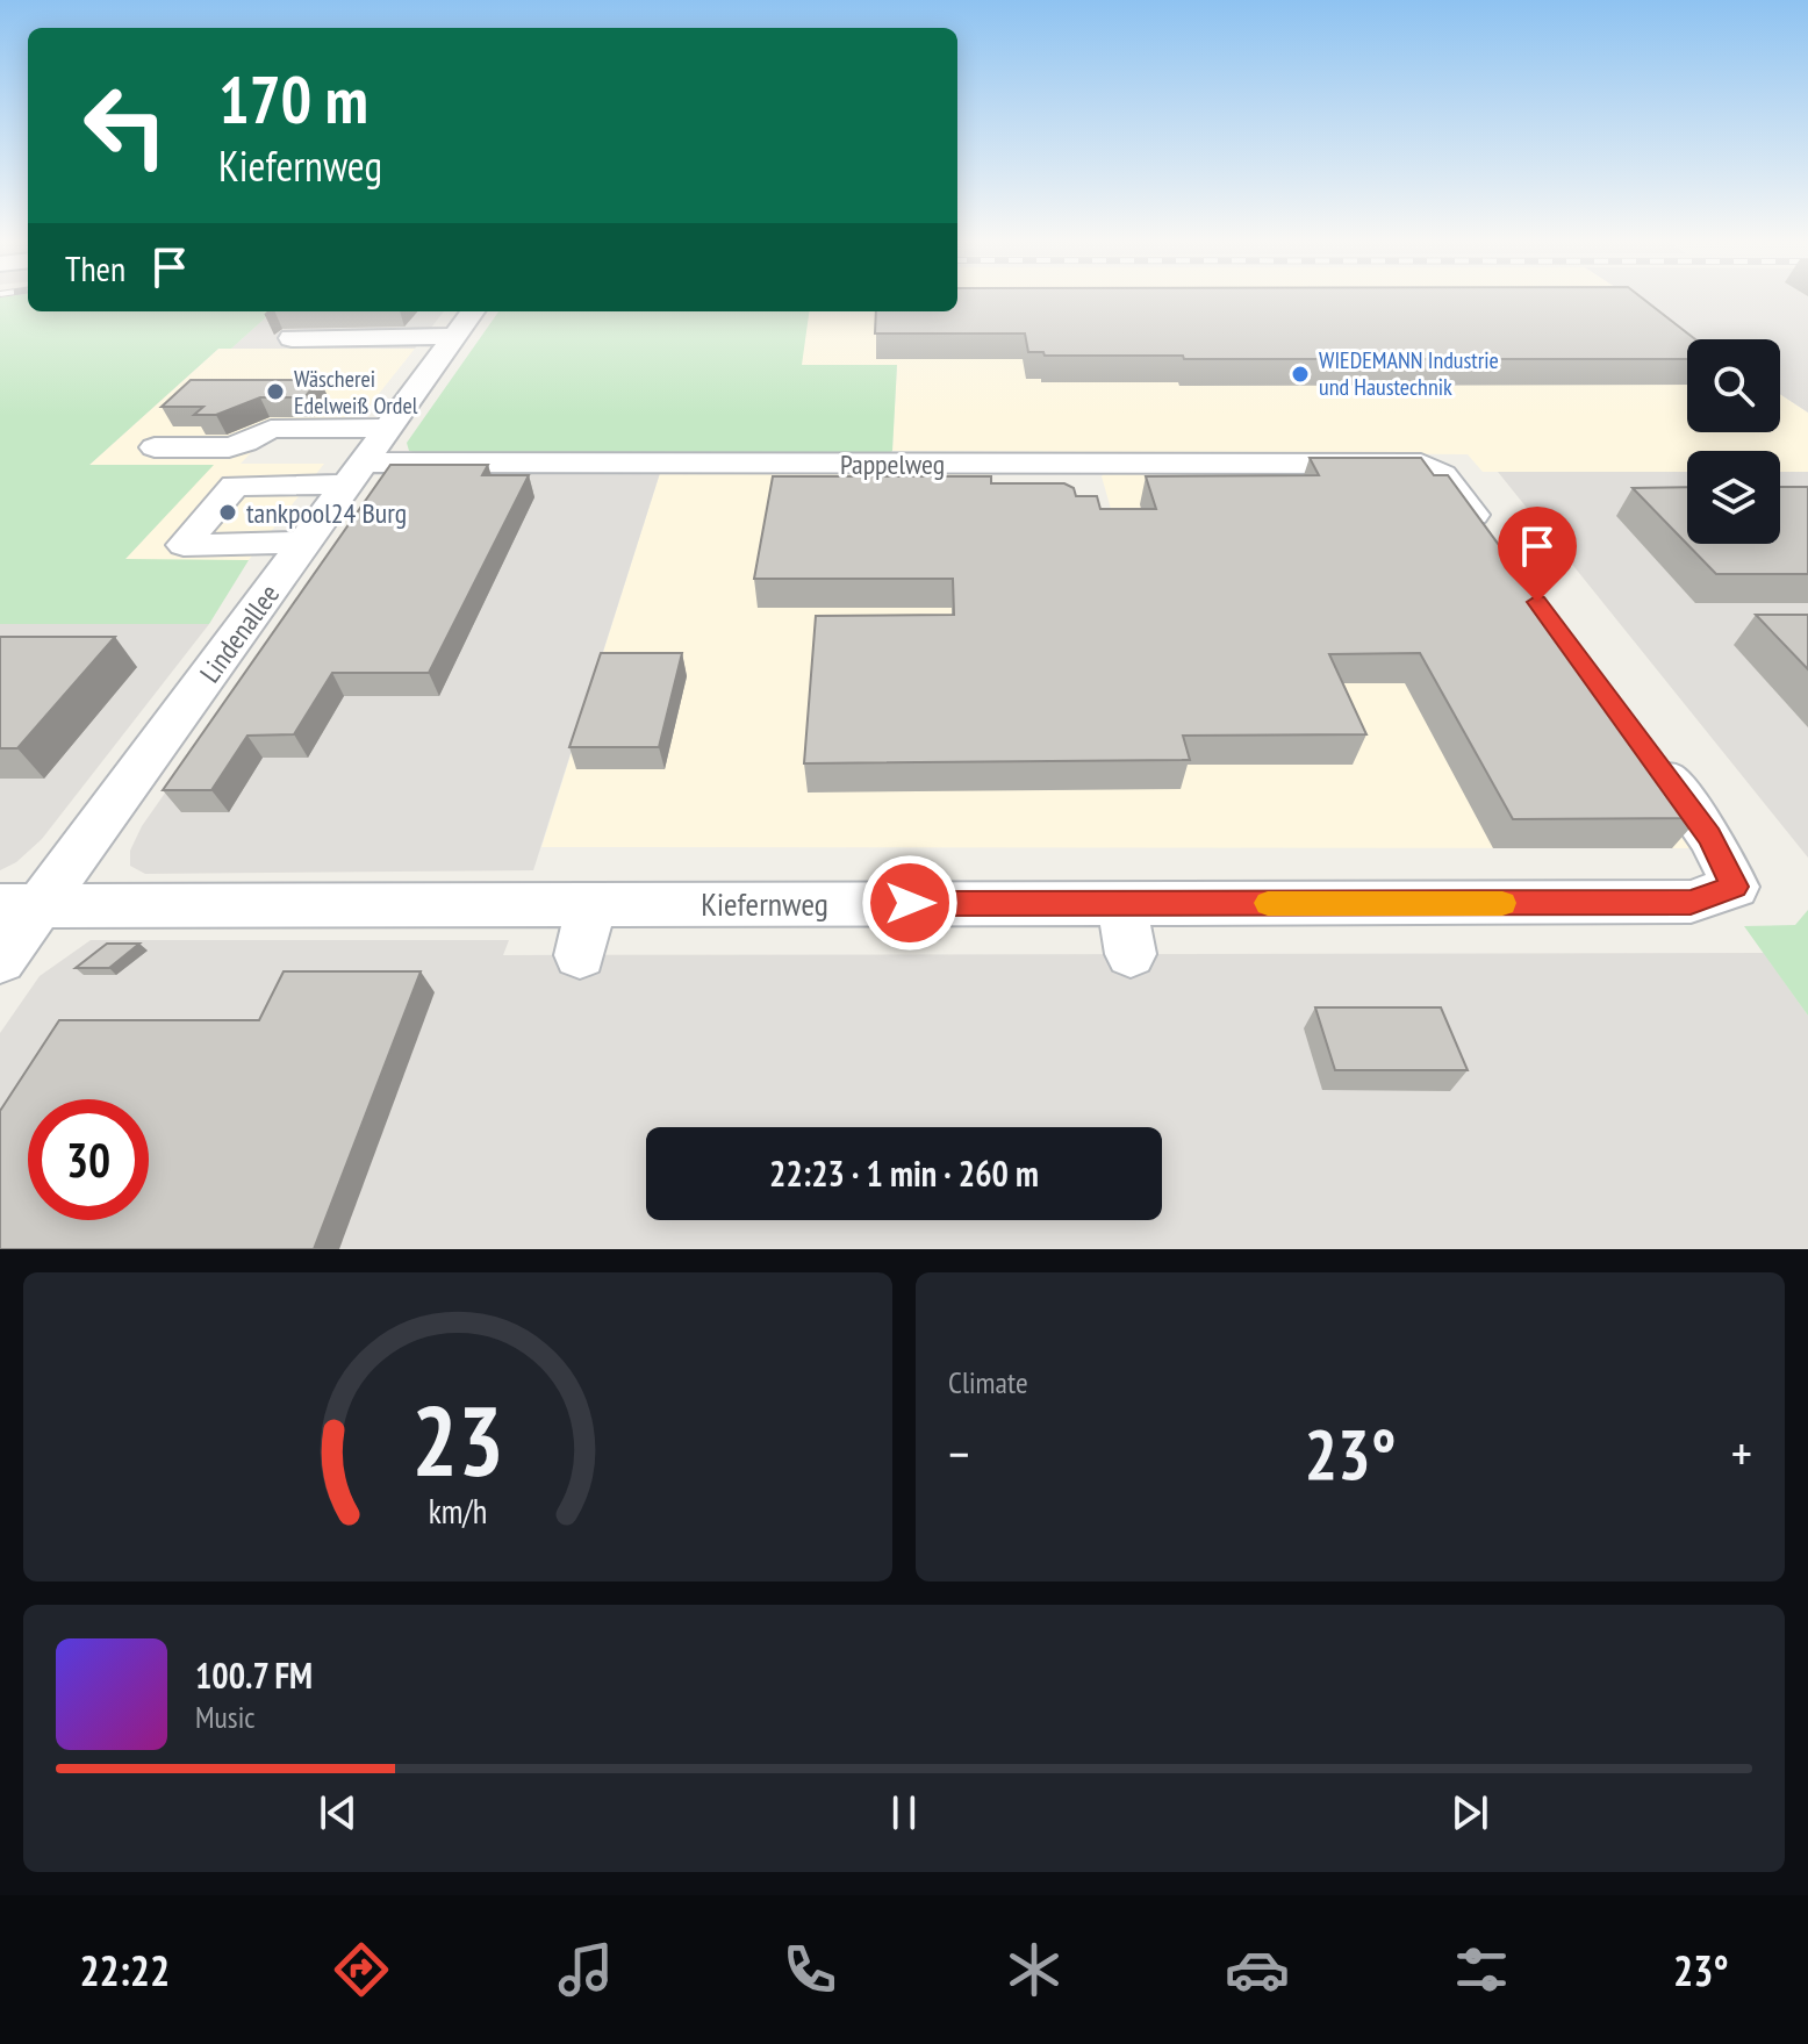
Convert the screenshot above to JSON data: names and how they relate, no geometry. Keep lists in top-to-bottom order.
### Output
{
  "streets": {
    "street": ["Pappelweg", "Lindenallee", "Kiefernweg"]
  },
  "crossings": [
    ["Pappelweg", "Lindenallee"],
    ["Lindenallee", "Kiefernweg"]
  ],
  "places": ["WIEDEMANN Industrie und Haustechnik", "Wäscherei Edelweiß Ordel", "tankpool24 Burg"],
  "page": {
    "turn": ["170 m", "Kiefernweg"],
    "then": "Then",
    "limit": "30",
    "trip": "22:23 · 1 min · 260 m",
    "tile": "Climate",
    "heat": ["−", "23°", "+"],
    "song": ["100.7 FM", "Music"],
    "tabs": ["22:22", "23°"],
    "gauge": ["23", "km/h"]
  }
}
